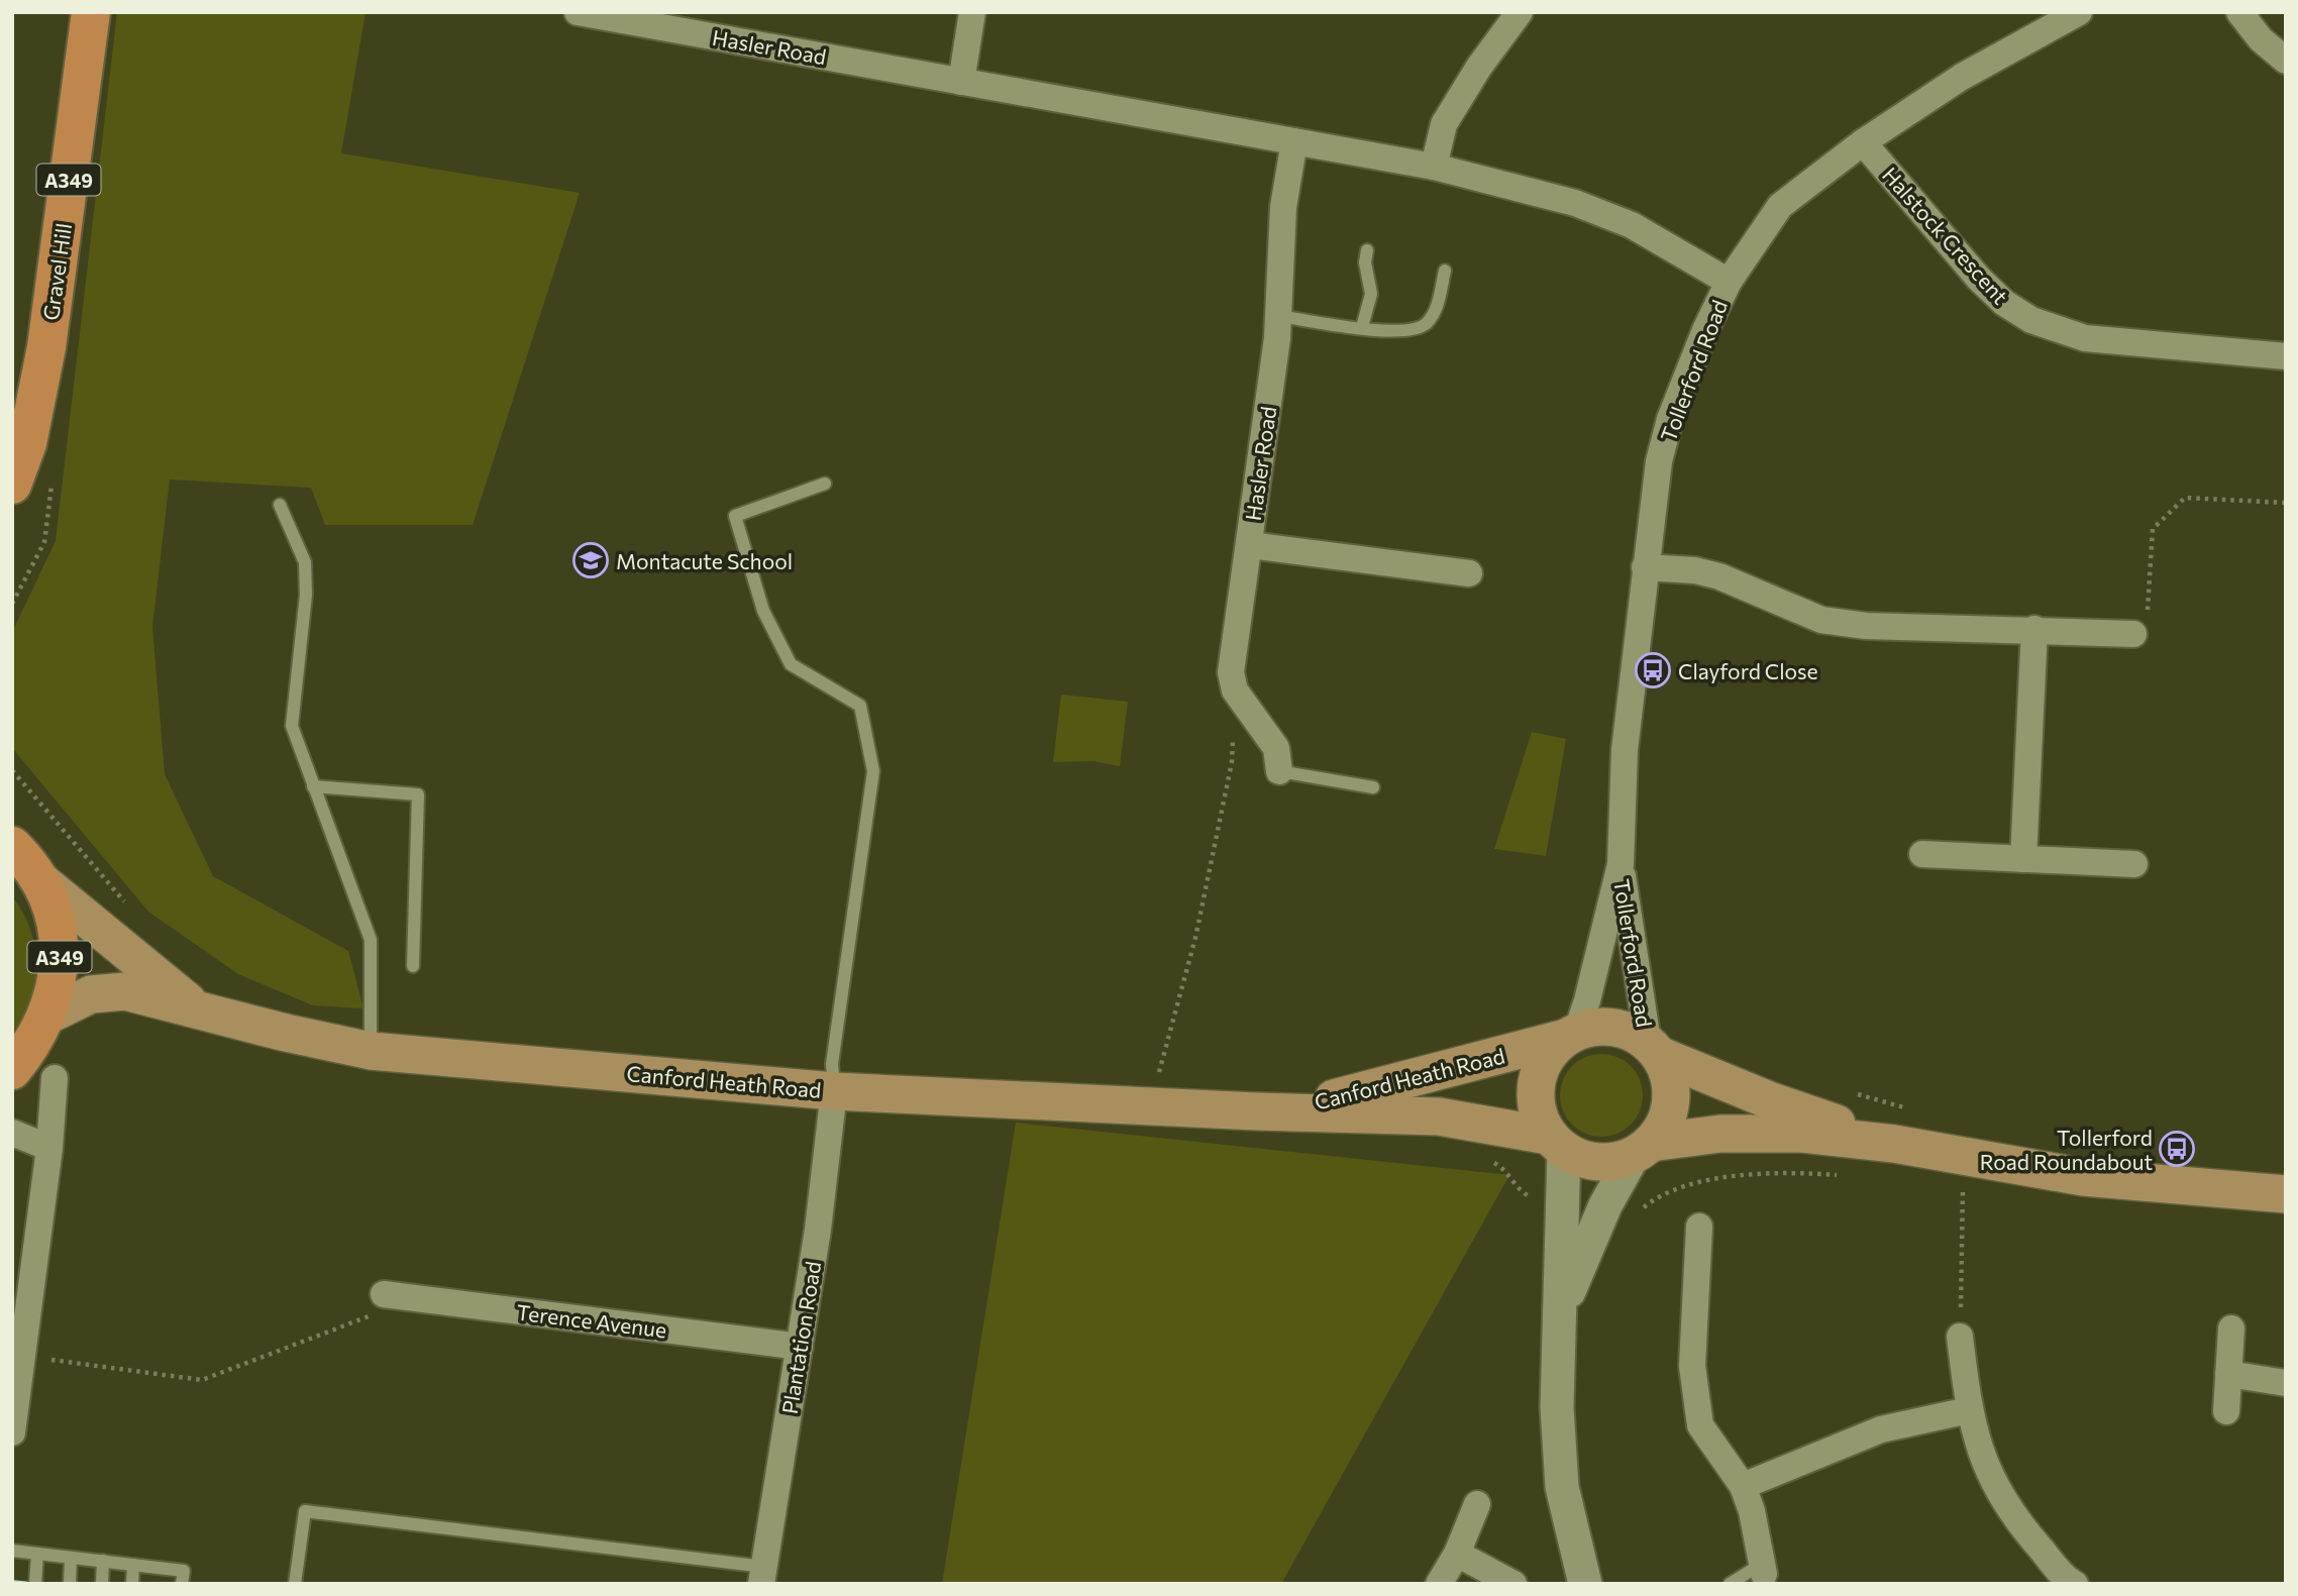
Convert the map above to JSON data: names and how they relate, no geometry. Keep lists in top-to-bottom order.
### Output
{
  "streets": {
    "main road": ["A349", "Gravel Hill", "Canford Heath Road"],
    "street": [
      "Hasler Road",
      "Halstock Crescent",
      "Tollerford Road",
      "Terence Avenue",
      "Plantation Road"
    ]
  },
  "crossings": [
    ["Hasler Road", "Tollerford Road"],
    ["A349", "Canford Heath Road"],
    ["Halstock Crescent", "Tollerford Road"],
    ["Tollerford Road", "Canford Heath Road"],
    ["Canford Heath Road", "Plantation Road"],
    ["Terence Avenue", "Plantation Road"]
  ],
  "places": {
    "school or university": ["Montacute School"],
    "bus stop": ["Clayford Close", "Tollerford Road Roundabout"]
  }
}
